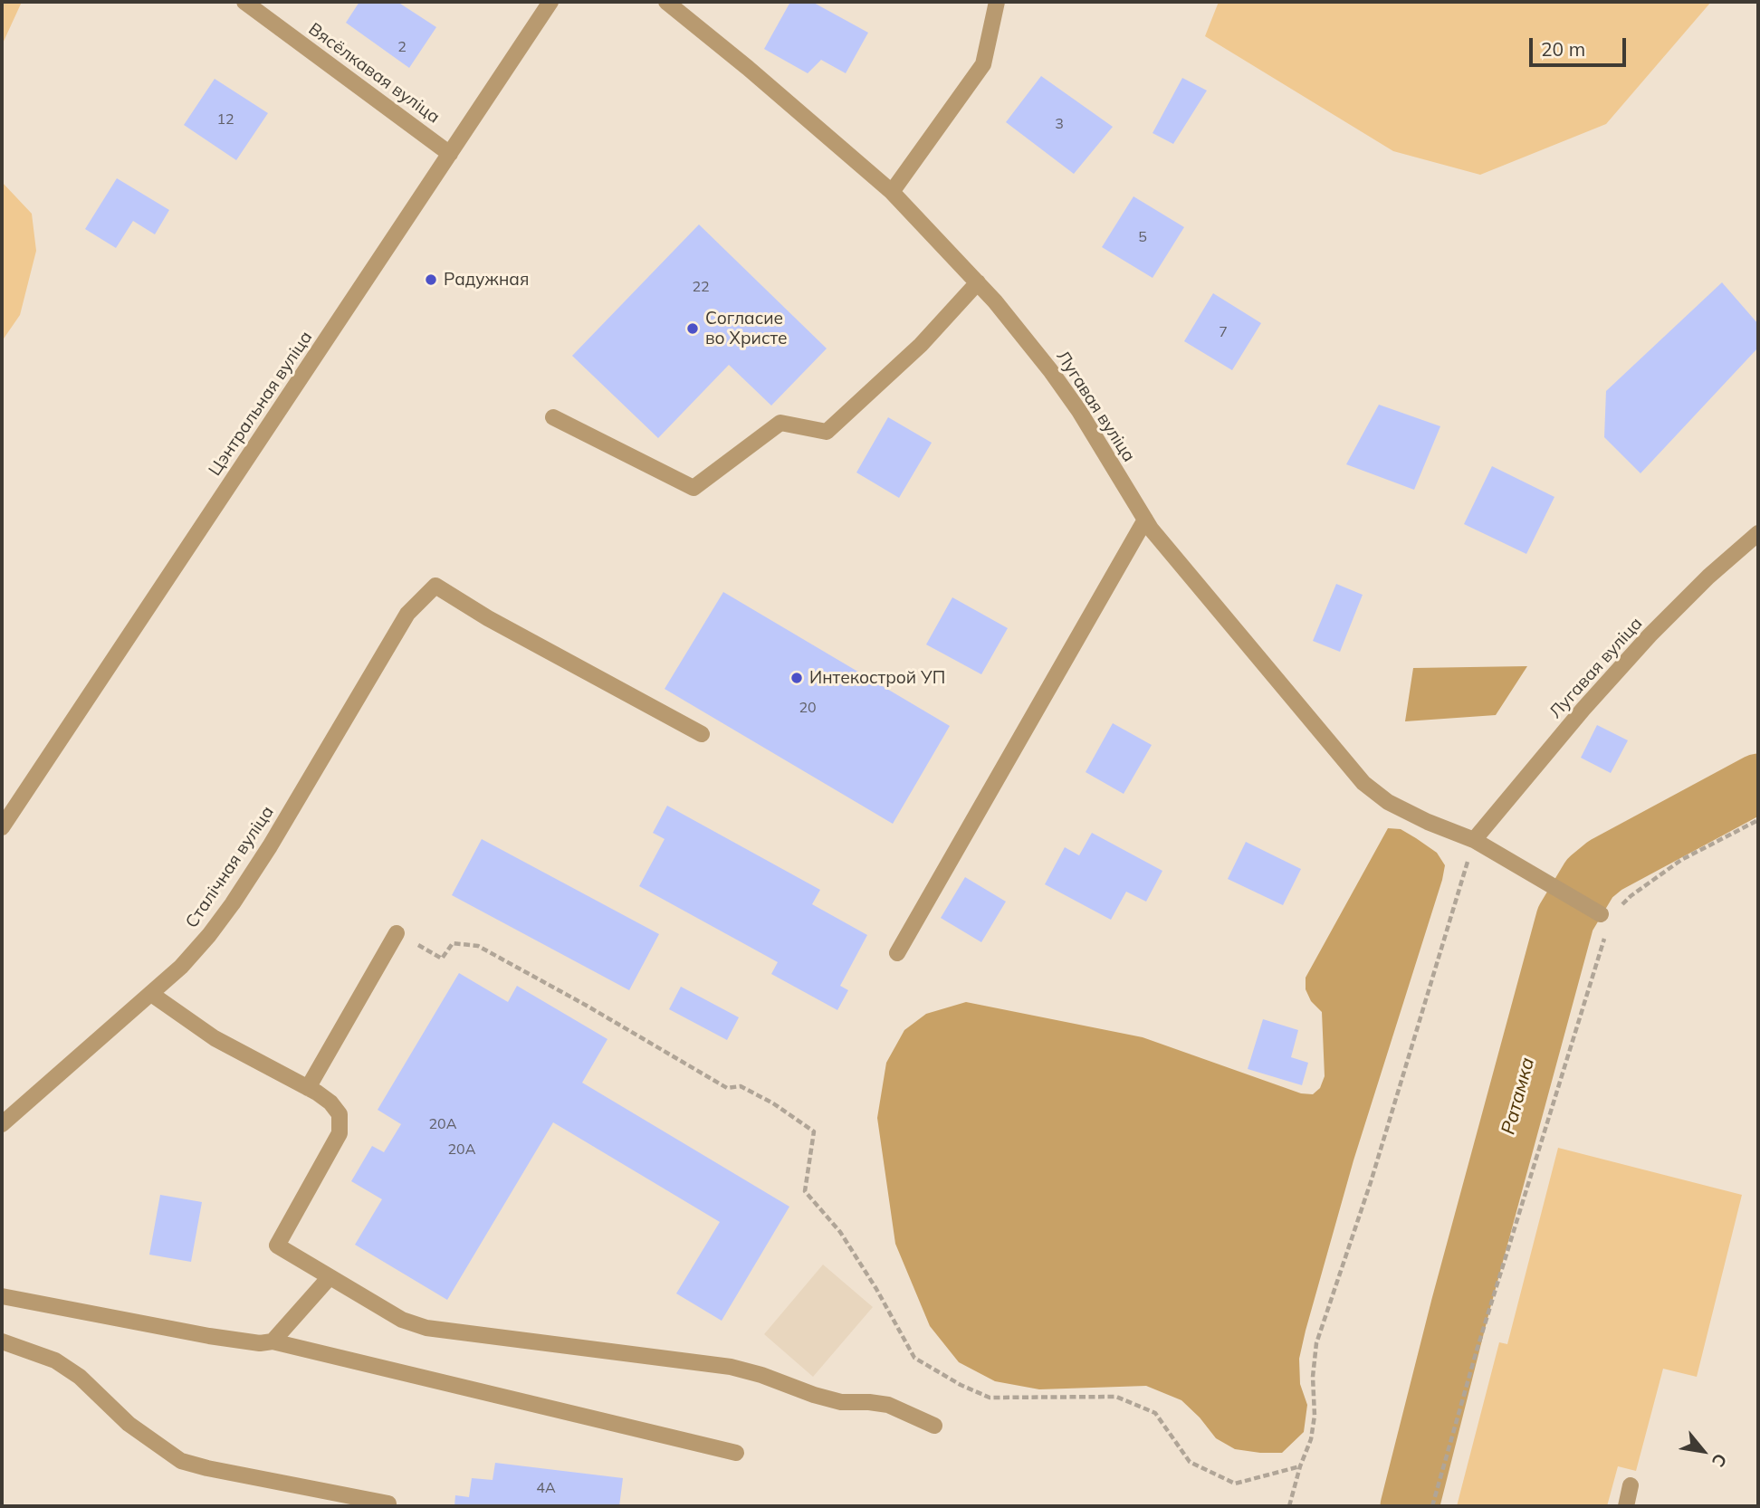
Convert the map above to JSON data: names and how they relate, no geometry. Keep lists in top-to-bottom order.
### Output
{
  "streets": {
    "street": [
      "Вясёлкавая вуліца",
      "Цэнтральная вуліца",
      "Лугавая вуліца",
      "Сталічная вуліца"
    ]
  },
  "crossings": [
    ["Вясёлкавая вуліца", "Цэнтральная вуліца"]
  ],
  "water": ["Ратамка"],
  "places": ["Радужная", "Согласие во Христе", "Интекострой УП"],
  "house_numbers": [
    "2",
    "12",
    "3",
    "5",
    "22",
    "7",
    "20",
    "20А",
    "20А",
    "4А"
  ],
  "scale_bar": "20 m",
  "north": "bottom right"
}
